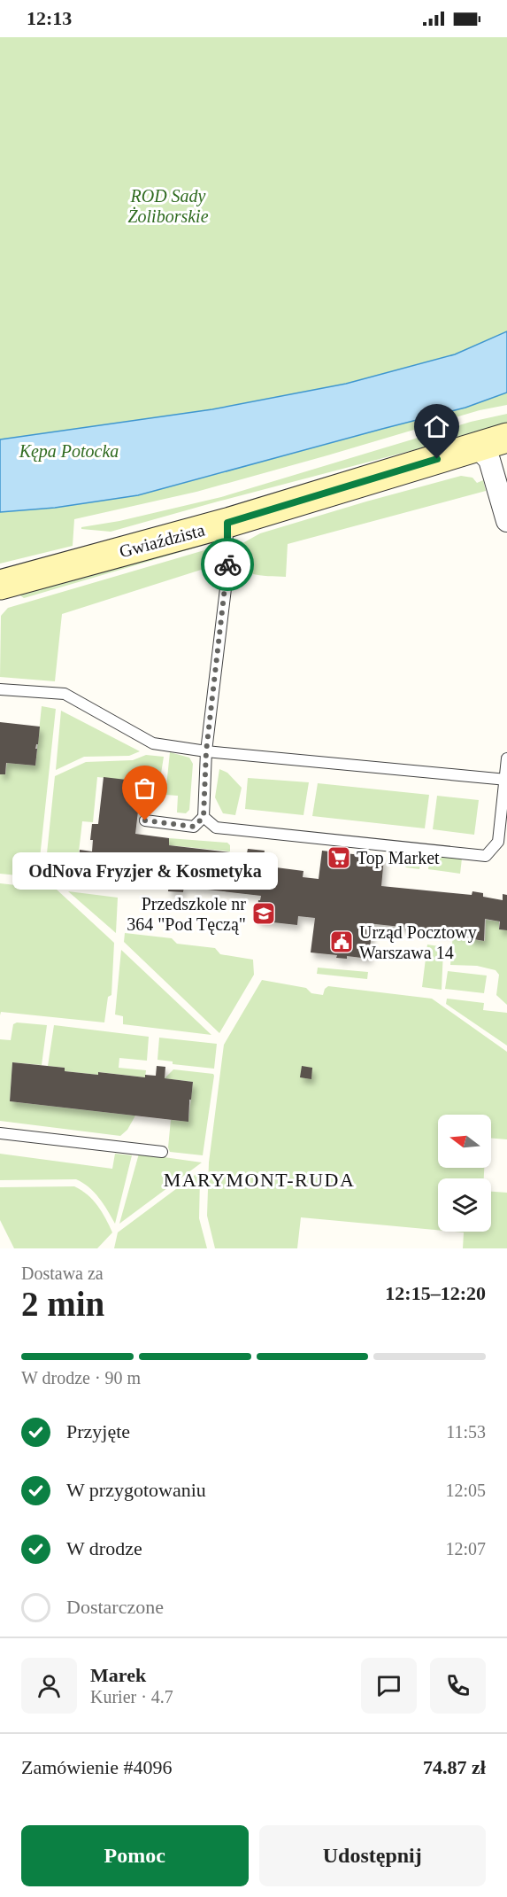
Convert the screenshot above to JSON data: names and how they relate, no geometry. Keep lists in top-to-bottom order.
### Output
{
  "streets": {
    "street": ["Gwiaździsta"]
  },
  "districts": ["MARYMONT-RUDA"],
  "parks": ["ROD Sady Żoliborskie", "Kępa Potocka"],
  "places": {
    "other": ["OdNova Fryzjer & Kosmetyka"],
    "supermarket": ["Top Market"],
    "school or university": ["Przedszkole nr 364 \"Pod Tęczą\""],
    "public building": ["Urząd Pocztowy Warszawa 14"]
  },
  "north": "left",
  "page": {
    "status": "12:13",
    "bubble": "OdNova Fryzjer & Kosmetyka",
    "heading": ["2 min", "Dostawa za", "12:15–12:20"],
    "panel": [
      "Marek",
      "Kurier · 4.7",
      "Zamówienie #4096",
      "74.87 zł"
    ],
    "bar": "W drodze · 90 m",
    "list": [
      ["Przyjęte", "11:53"],
      ["W przygotowaniu", "12:05"],
      ["W drodze", "12:07"],
      "Dostarczone"
    ],
    "buttons": ["Pomoc", "Udostępnij"]
  }
}
